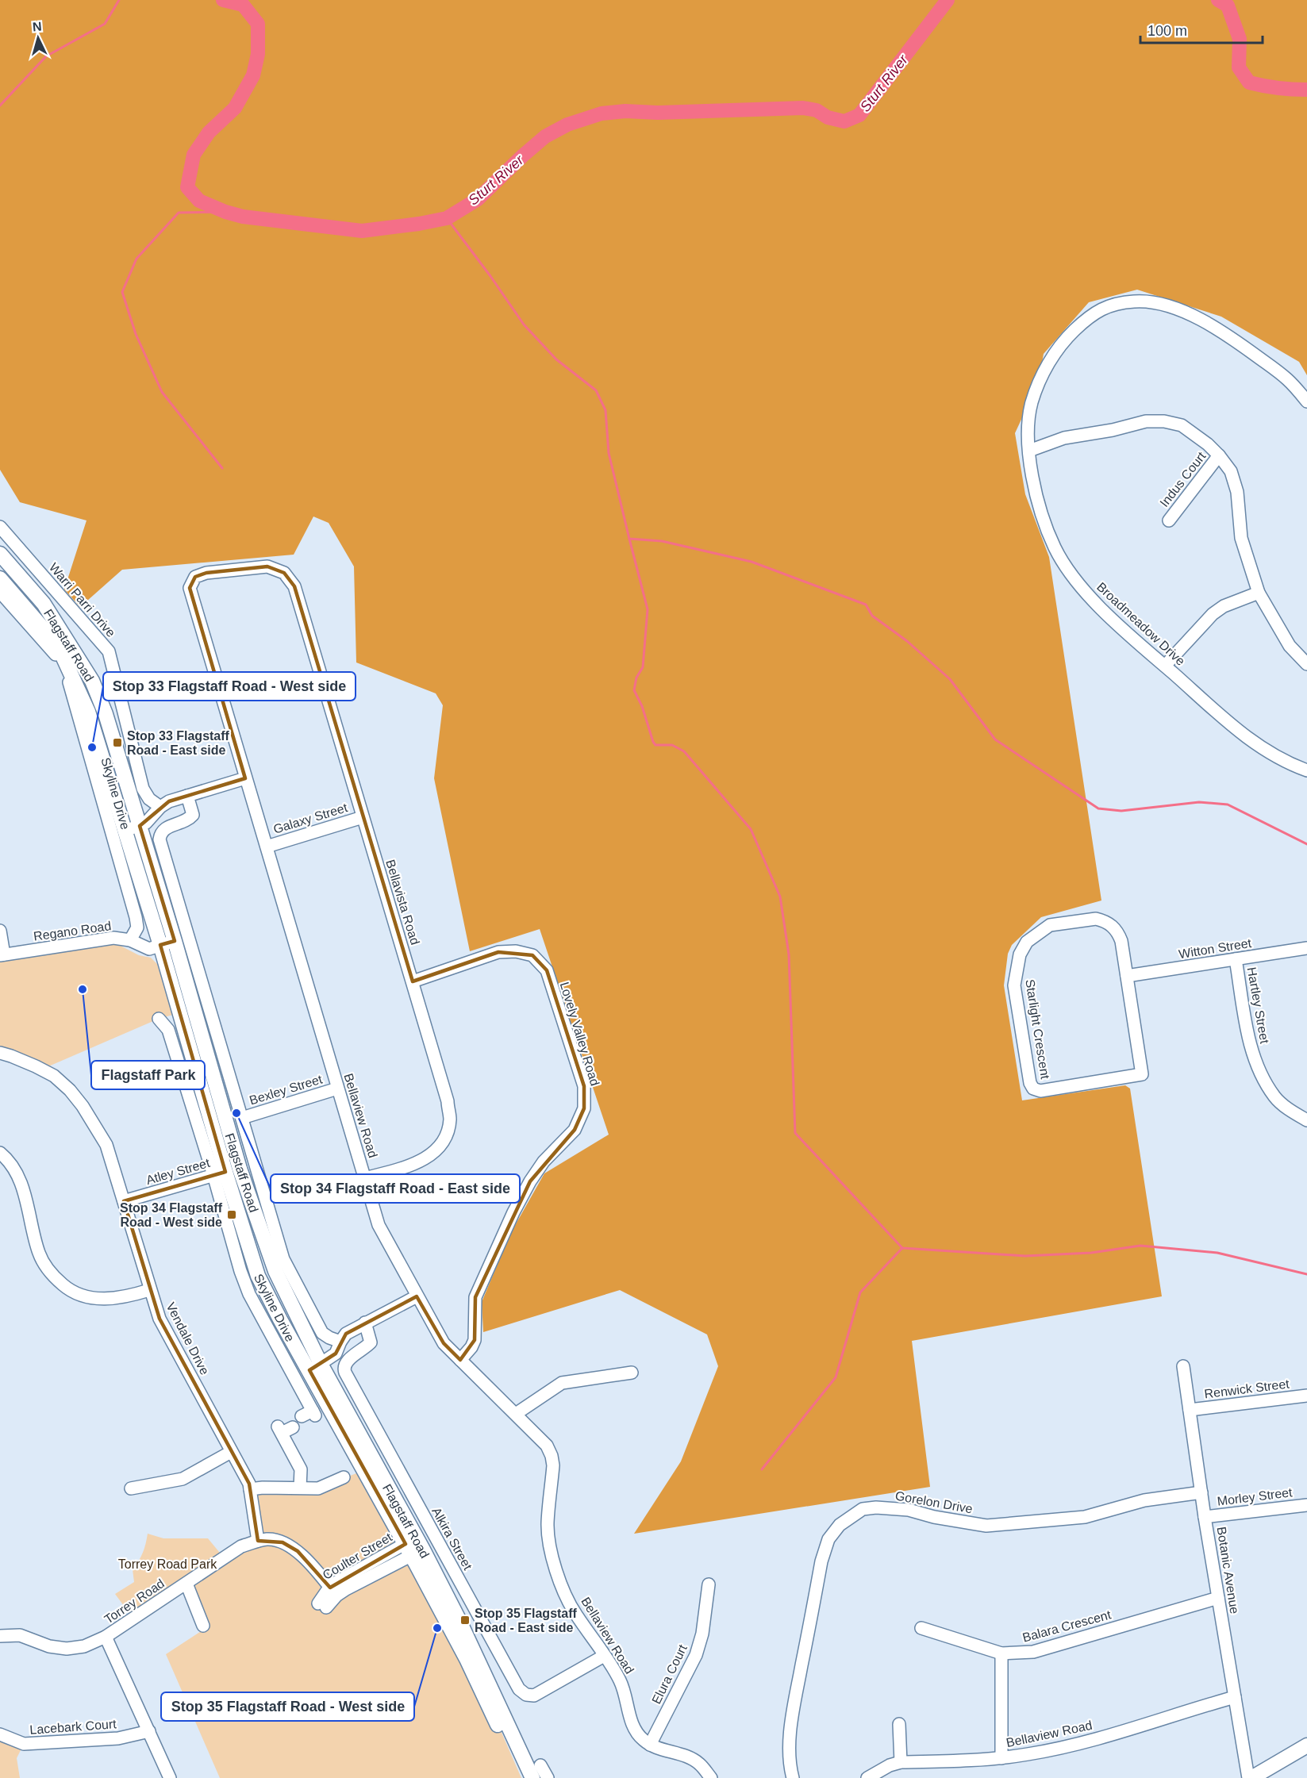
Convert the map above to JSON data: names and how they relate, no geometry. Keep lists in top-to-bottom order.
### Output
{
  "streets": {
    "main road": ["Flagstaff Road"],
    "street": [
      "Indus Court",
      "Warri Parri Drive",
      "Broadmeadow Drive",
      "Skyline Drive",
      "Galaxy Street",
      "Bellavista Road",
      "Regano Road",
      "Witton Street",
      "Hartley Street",
      "Starlight Crescent",
      "Lovely Valley Road",
      "Bexley Street",
      "Bellaview Road",
      "Atley Street",
      "Vendale Drive",
      "Renwick Street",
      "Morley Street",
      "Gorelon Drive",
      "Alkira Street",
      "Coulter Street",
      "Botanic Avenue",
      "Torrey Road",
      "Balara Crescent",
      "Elura Court",
      "Lacebark Court"
    ]
  },
  "crossings": [
    ["Flagstaff Road", "Skyline Drive"],
    ["Flagstaff Road", "Regano Road"],
    ["Flagstaff Road", "Bexley Street"],
    ["Flagstaff Road", "Atley Street"],
    ["Flagstaff Road", "Coulter Street"],
    ["Skyline Drive", "Regano Road"],
    ["Skyline Drive", "Atley Street"],
    ["Galaxy Street", "Bellavista Road"],
    ["Galaxy Street", "Bellaview Road"],
    ["Bellavista Road", "Lovely Valley Road"],
    ["Bellavista Road", "Bellaview Road"],
    ["Witton Street", "Hartley Street"],
    ["Witton Street", "Starlight Crescent"],
    ["Lovely Valley Road", "Bellaview Road"],
    ["Bexley Street", "Bellaview Road"],
    ["Bellaview Road", "Alkira Street"],
    ["Bellaview Road", "Botanic Avenue"],
    ["Bellaview Road", "Elura Court"],
    ["Atley Street", "Vendale Drive"],
    ["Vendale Drive", "Torrey Road"],
    ["Renwick Street", "Botanic Avenue"],
    ["Morley Street", "Botanic Avenue"],
    ["Gorelon Drive", "Botanic Avenue"],
    ["Coulter Street", "Torrey Road"],
    ["Botanic Avenue", "Balara Crescent"]
  ],
  "water": ["Sturt River"],
  "parks": ["Torrey Road Park"],
  "places": {
    "transit": ["Stop 33 Flagstaff Road - East side", "Stop 34 Flagstaff Road - West side", "Stop 35 Flagstaff Road - East side"],
    "other": [
      "Stop 33 Flagstaff Road - West side",
      "Flagstaff Park",
      "Stop 34 Flagstaff Road - East side",
      "Stop 35 Flagstaff Road - West side"
    ]
  },
  "scale_bar": "100 m",
  "north": "top"
}
